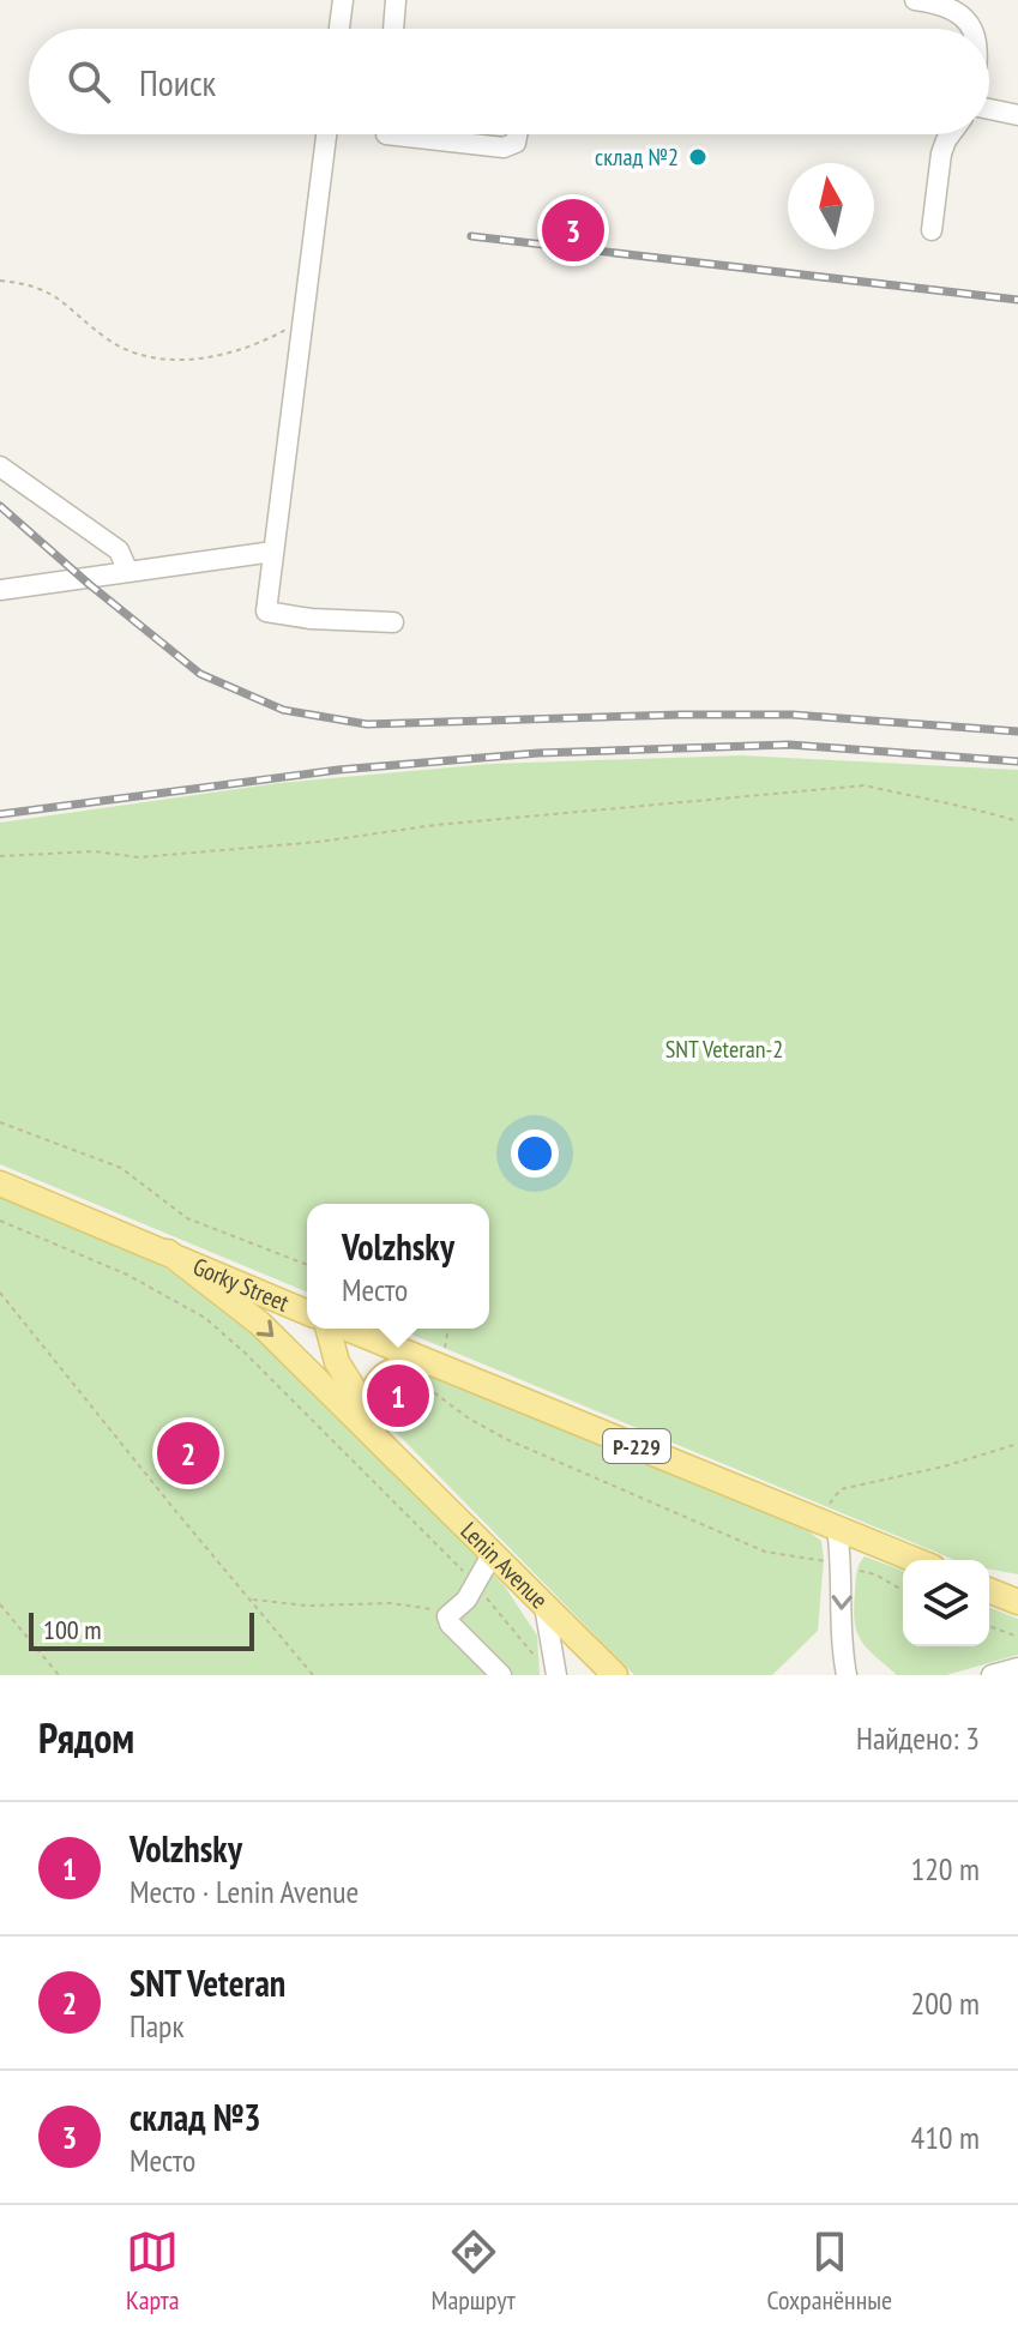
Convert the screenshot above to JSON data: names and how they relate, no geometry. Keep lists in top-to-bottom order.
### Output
{
  "streets": {
    "main road": ["Gorky Street", "Р-229", "Lenin Avenue"]
  },
  "crossings": [
    ["Gorky Street", "Lenin Avenue"]
  ],
  "parks": ["SNT Veteran-2"],
  "places": ["склад №2"],
  "scale_bar": "100 m",
  "north": "top",
  "page": {
    "search": "Поиск",
    "pins": ["3", "1", "2"],
    "popup": ["Volzhsky", "Место"],
    "scale": "100 m",
    "heading": ["Рядом", "Найдено: 3"],
    "list": [
      {
        "mark": "1",
        "name": "Volzhsky",
        "note": "Место · Lenin Avenue",
        "value": "120 m"
      },
      {
        "mark": "2",
        "name": "SNT Veteran",
        "note": "Парк",
        "value": "200 m"
      },
      {
        "mark": "3",
        "name": "склад №3",
        "note": "Место",
        "value": "410 m"
      }
    ],
    "nav": ["Карта", "Маршрут", "Сохранённые"]
  }
}
